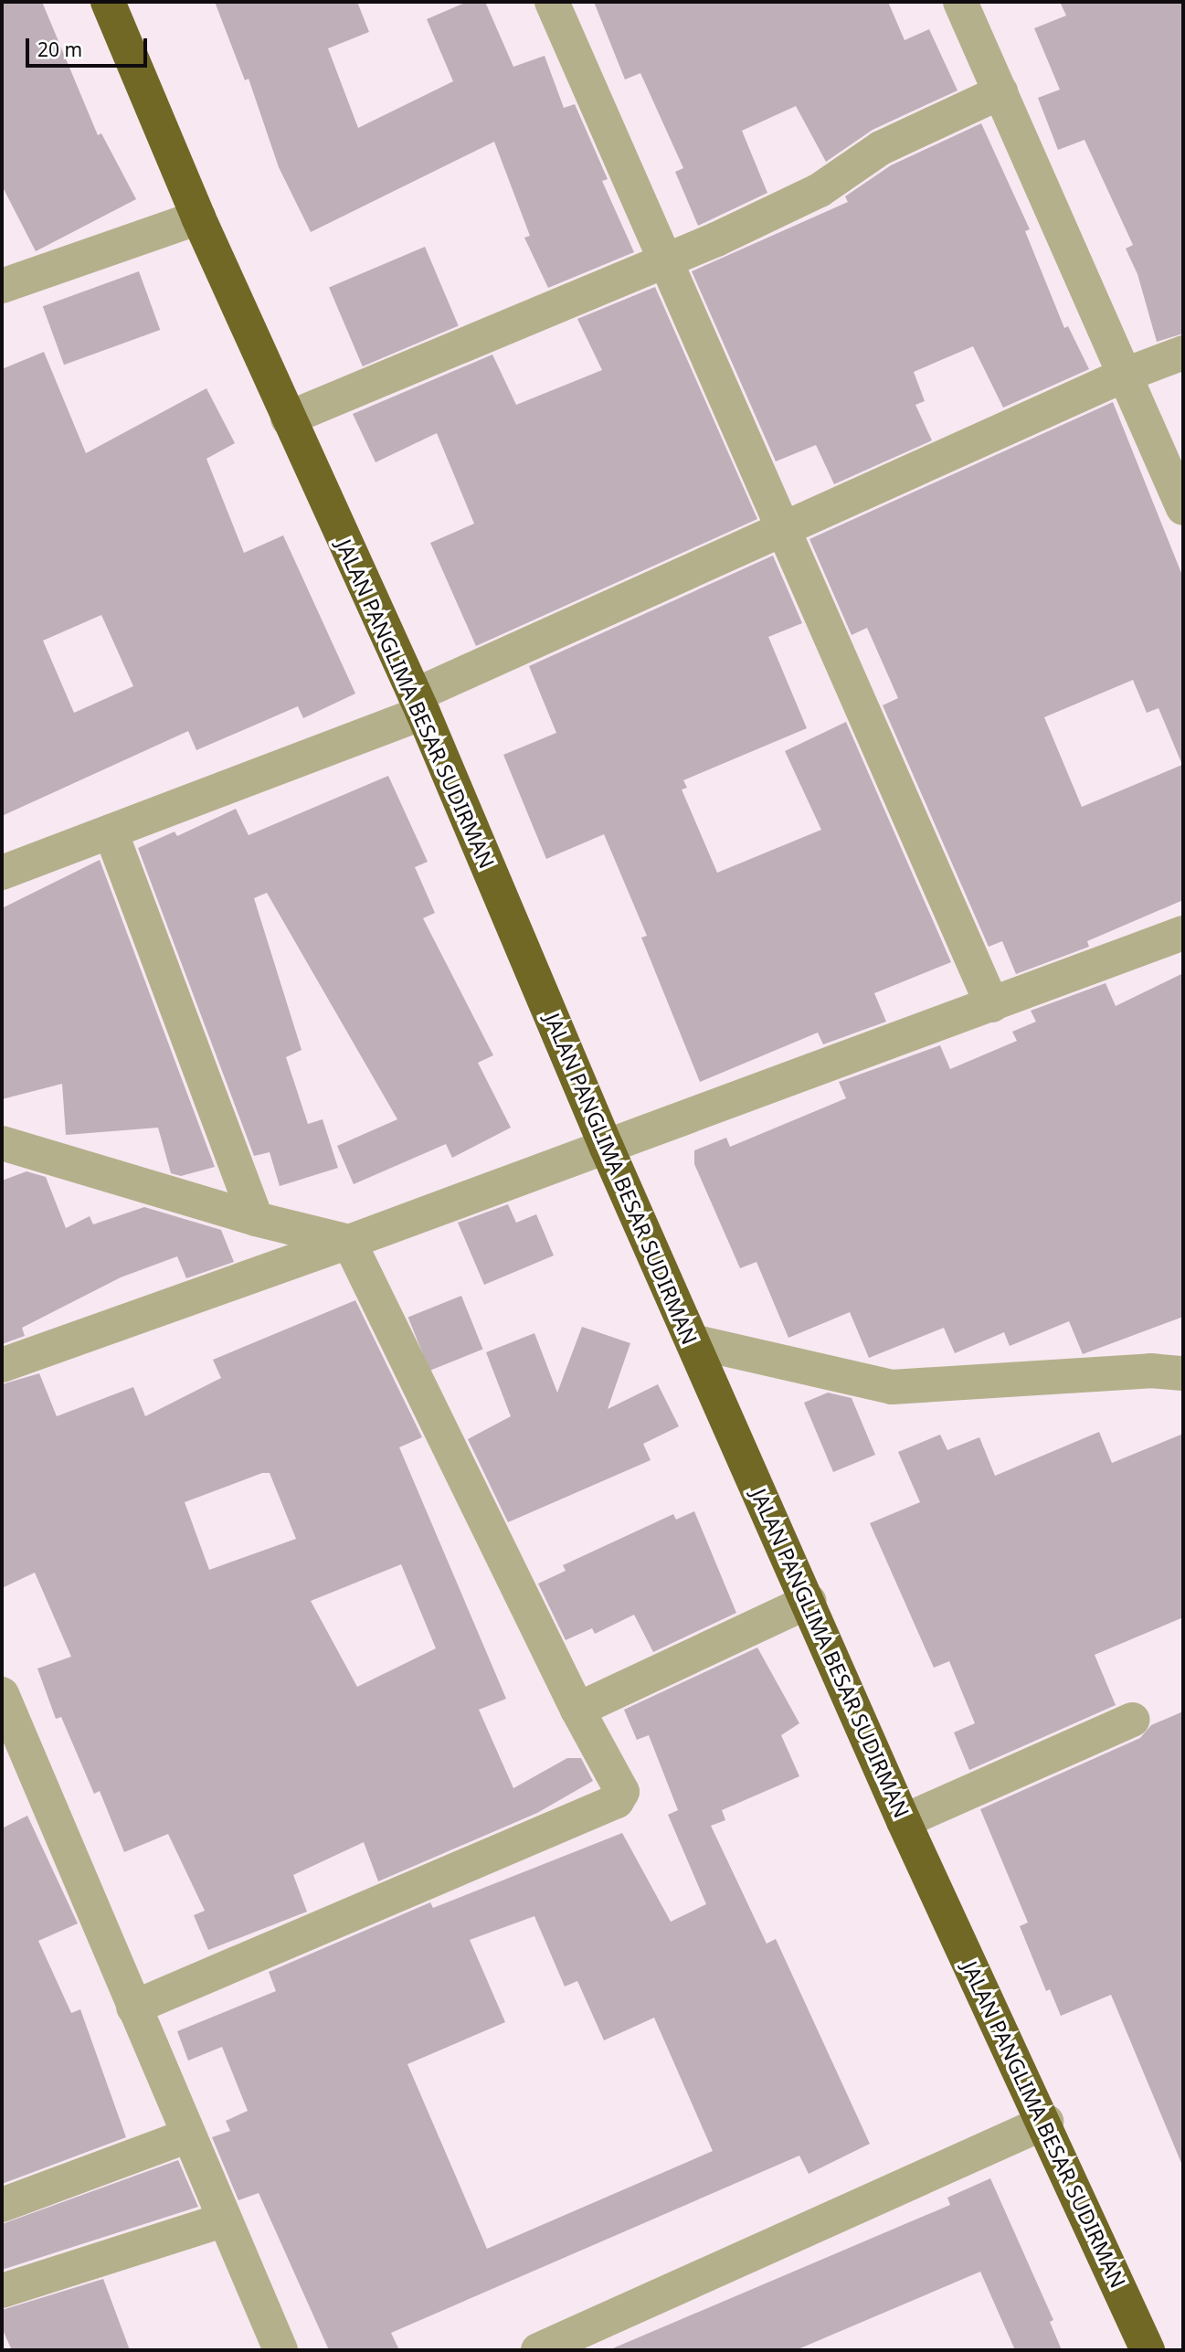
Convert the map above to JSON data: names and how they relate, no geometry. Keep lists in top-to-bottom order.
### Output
{
  "streets": {
    "highway": ["JALAN PANGLIMA BESAR SUDIRMAN"]
  },
  "scale_bar": "20 m"
}
